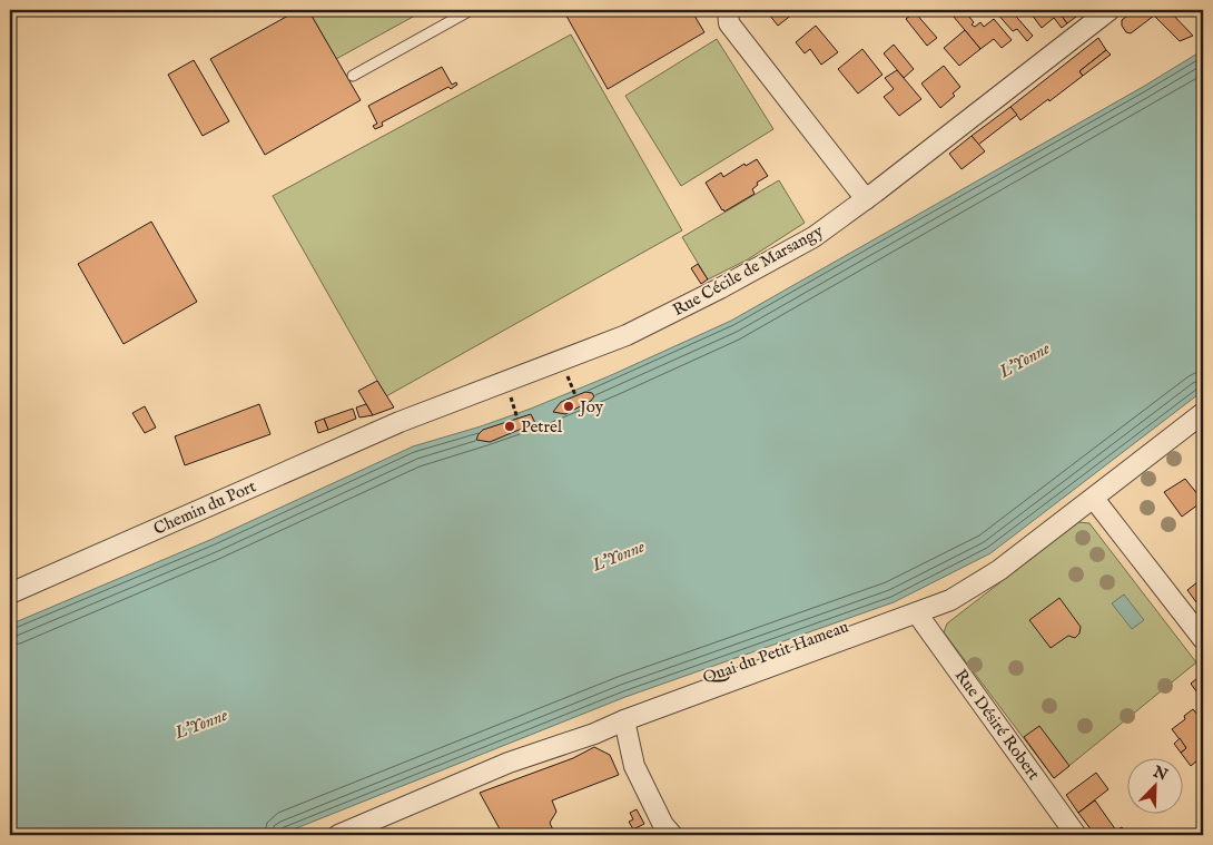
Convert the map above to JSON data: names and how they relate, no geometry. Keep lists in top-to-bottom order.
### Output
{
  "streets": {
    "street": [
      "Rue Cécile de Marsangy",
      "Chemin du Port",
      "Quai du Petit Hameau",
      "Rue Désiré Robert"
    ]
  },
  "crossings": [
    ["Rue Cécile de Marsangy", "Chemin du Port"],
    ["Quai du Petit Hameau", "Rue Désiré Robert"]
  ],
  "water": ["L'Yonne"],
  "places": ["Joy", "Petrel"],
  "north": "top right"
}
